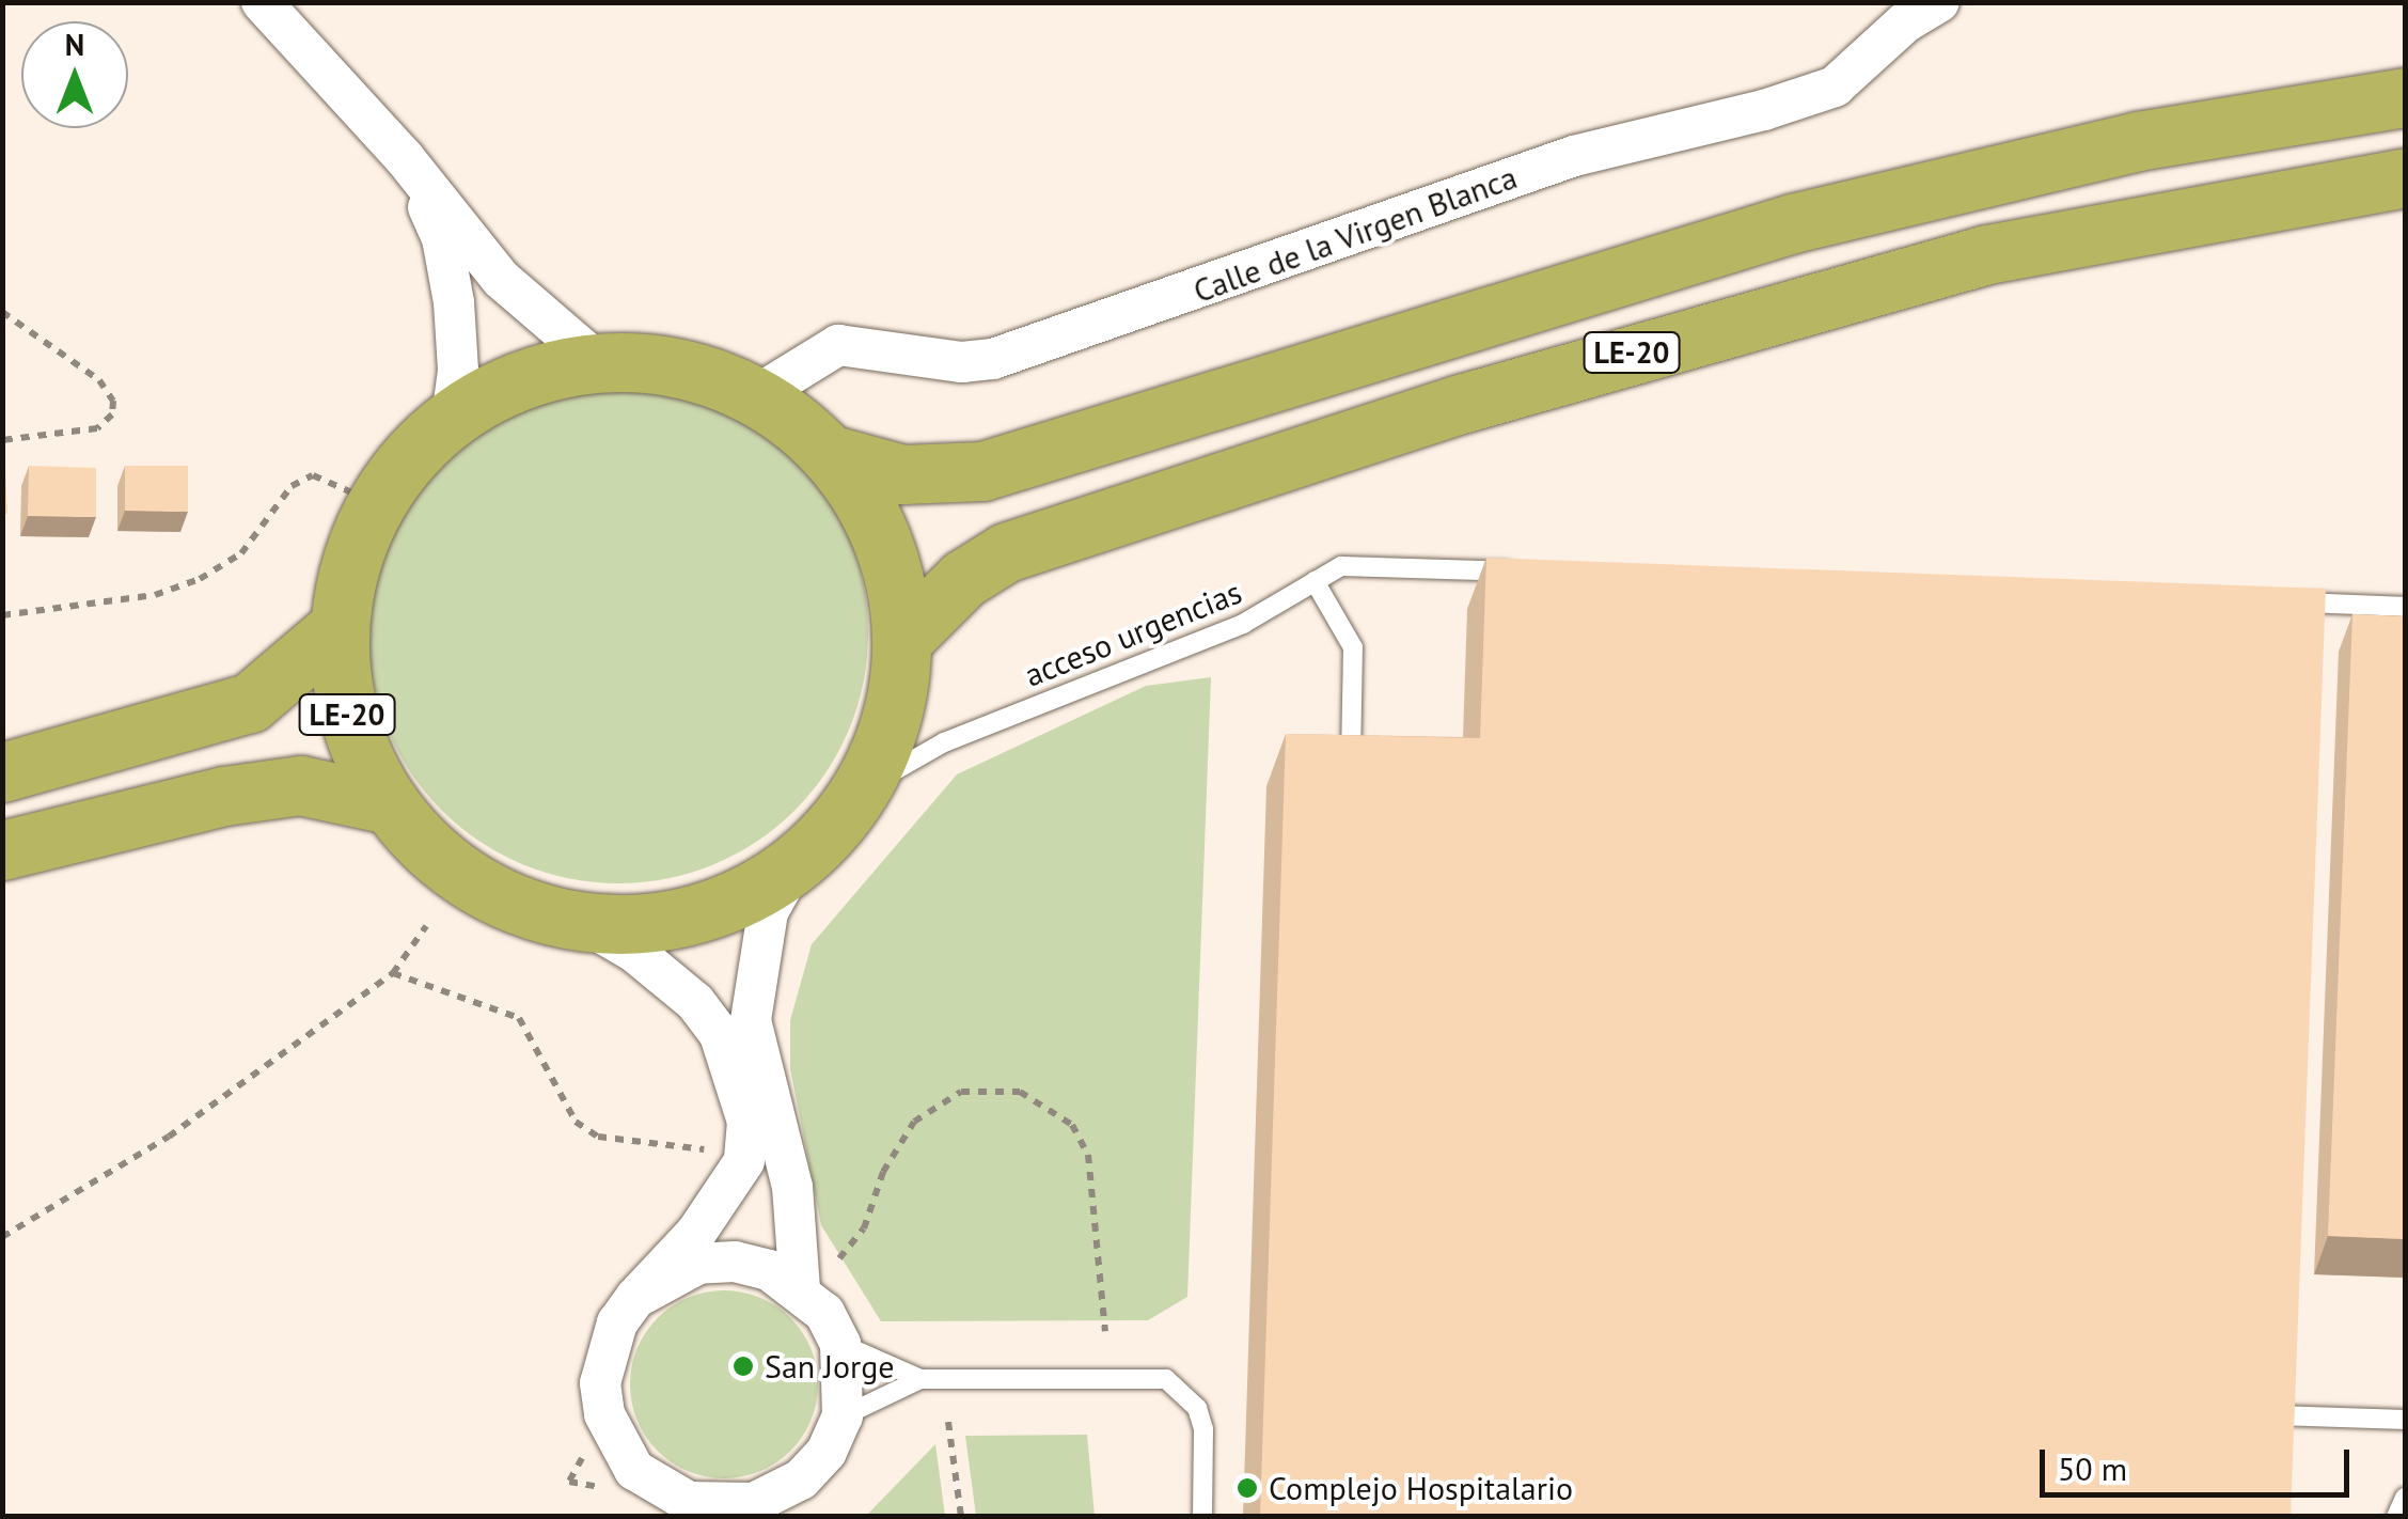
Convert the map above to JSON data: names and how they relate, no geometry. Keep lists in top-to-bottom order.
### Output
{
  "streets": {
    "highway": ["LE-20"],
    "street": ["Calle de la Virgen Blanca"],
    "lane": ["acceso urgencias"]
  },
  "crossings": [
    ["Calle de la Virgen Blanca", "LE-20"],
    ["LE-20", "acceso urgencias"]
  ],
  "places": ["San Jorge", "Complejo Hospitalario"],
  "scale_bar": "50 m",
  "north": "top"
}
